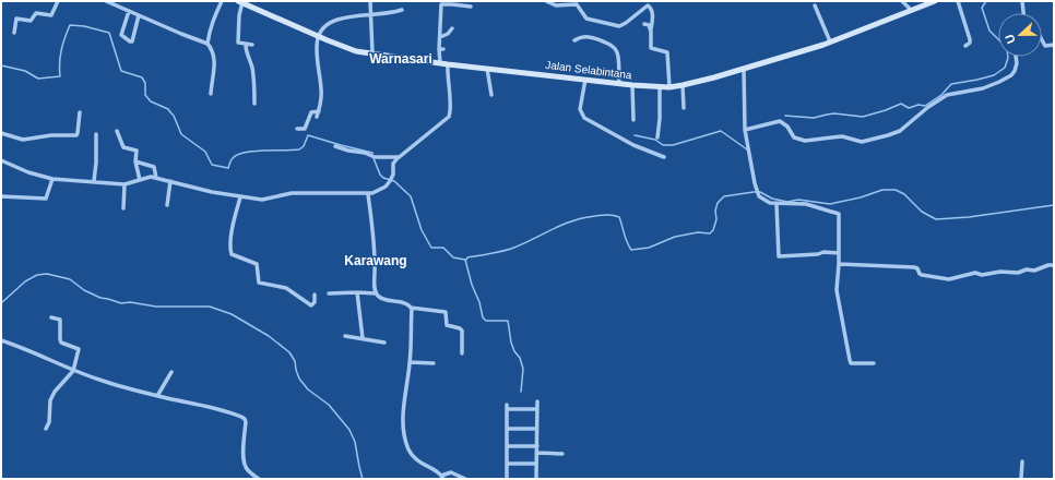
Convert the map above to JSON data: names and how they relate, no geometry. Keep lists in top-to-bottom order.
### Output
{
  "streets": {
    "street": ["Jalan Selabintana"]
  },
  "districts": ["Warnasari", "Karawang"],
  "north": "left"
}
